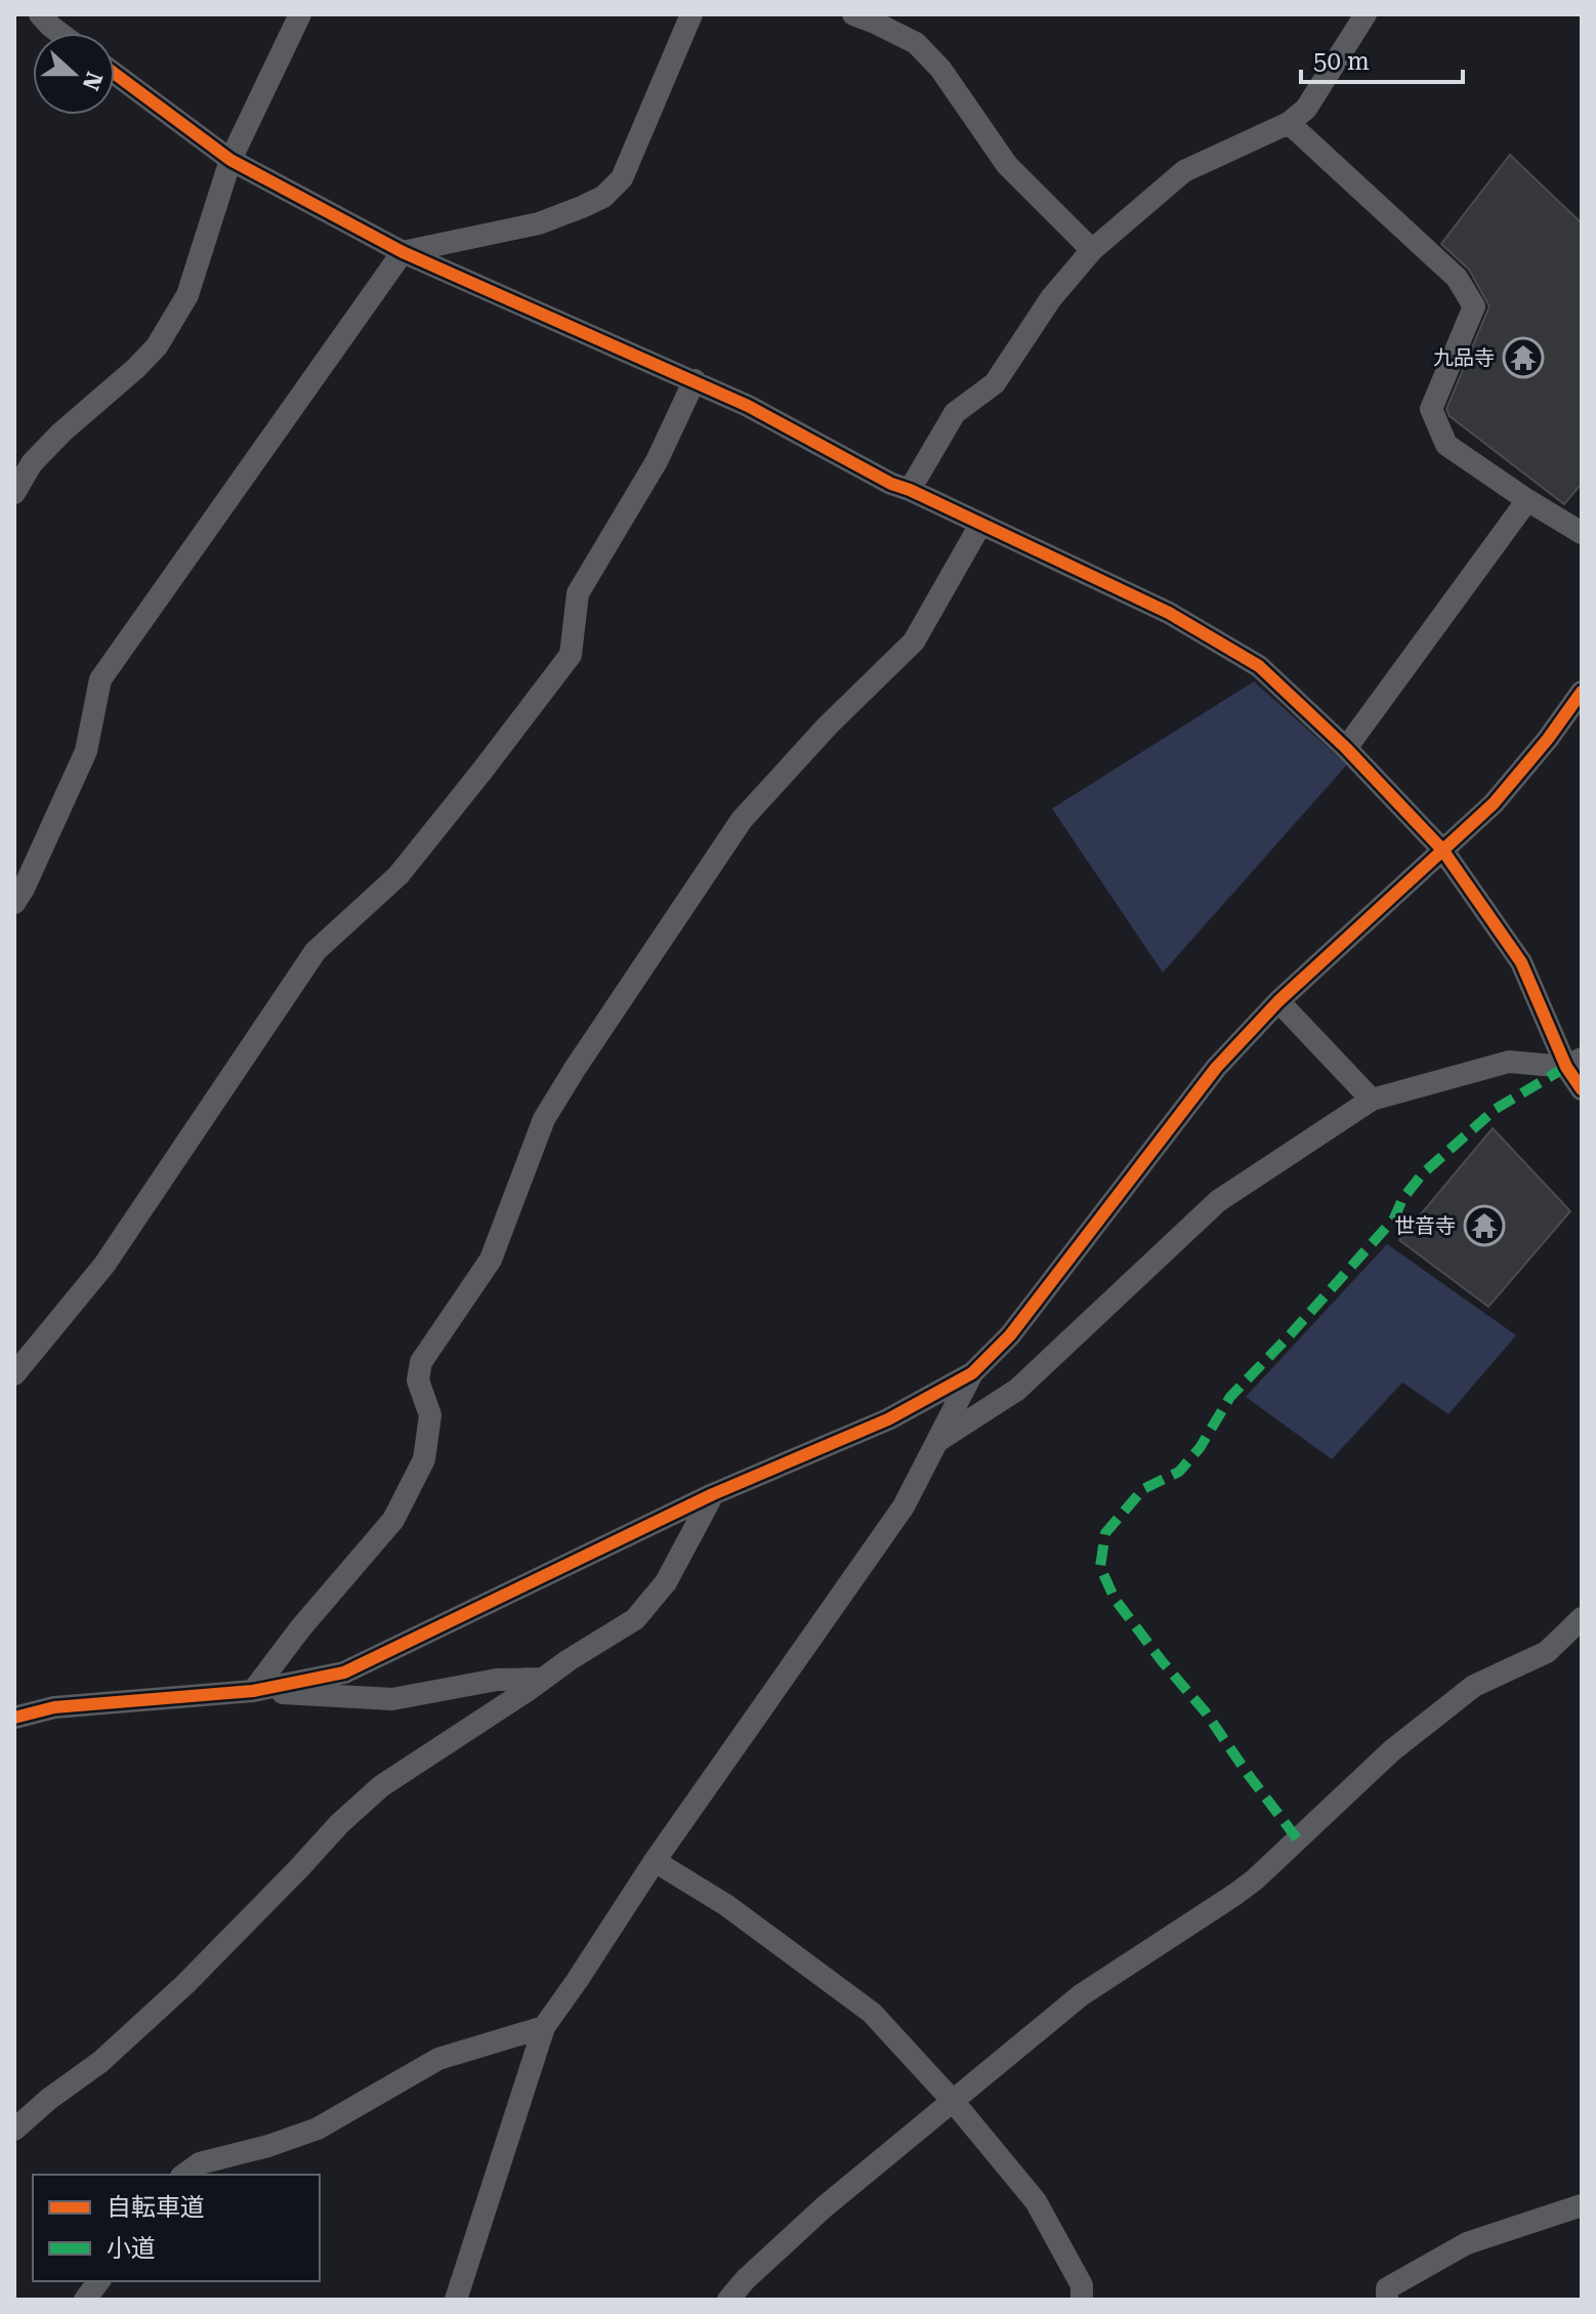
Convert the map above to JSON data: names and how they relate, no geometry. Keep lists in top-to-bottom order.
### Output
{
  "places": {
    "temple": ["九品寺", "世音寺"]
  },
  "legend": ["自転車道", "小道"],
  "scale_bar": "50 m",
  "north": "right"
}
